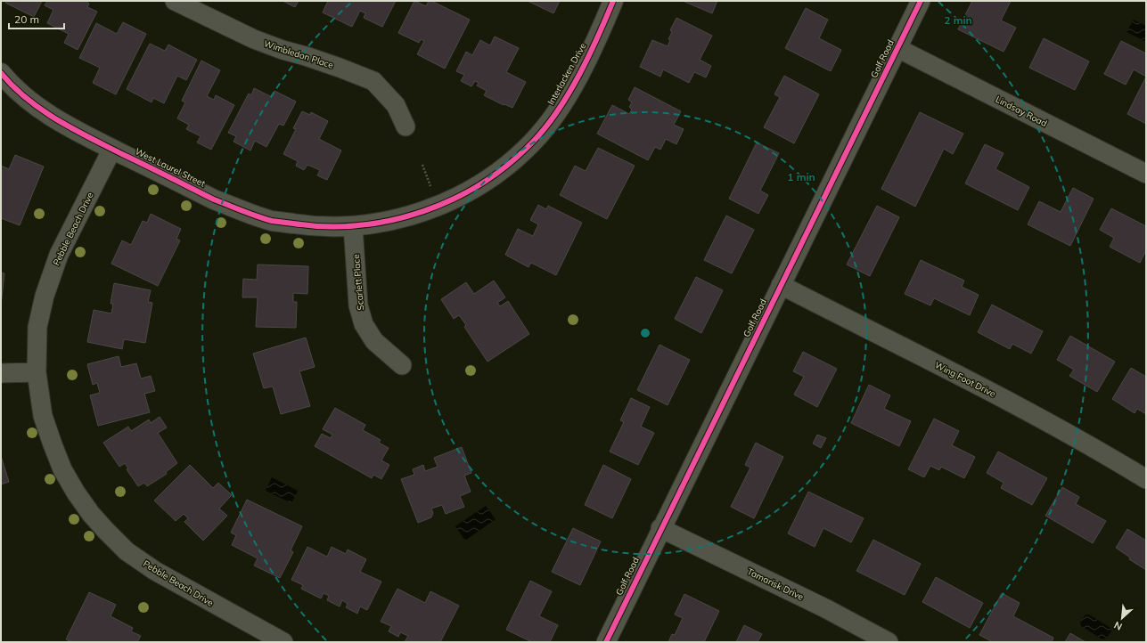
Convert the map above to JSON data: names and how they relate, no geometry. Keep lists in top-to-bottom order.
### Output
{
  "streets": {
    "street": [
      "Wimbledon Place",
      "Golf Road",
      "Interlacken Drive",
      "Lindsay Road",
      "West Laurel Street",
      "Pebble Beach Drive",
      "Scarlett Place",
      "Wing Foot Drive",
      "Tamarisk Drive"
    ]
  },
  "crossings": [
    ["Golf Road", "Lindsay Road"],
    ["Golf Road", "Wing Foot Drive"],
    ["Golf Road", "Tamarisk Drive"],
    ["Interlacken Drive", "West Laurel Street"],
    ["Interlacken Drive", "Scarlett Place"],
    ["West Laurel Street", "Pebble Beach Drive"],
    ["West Laurel Street", "Scarlett Place"]
  ],
  "scale_bar": "20 m",
  "north": "bottom left",
  "rings": ["2 min", "1 min"]
}
